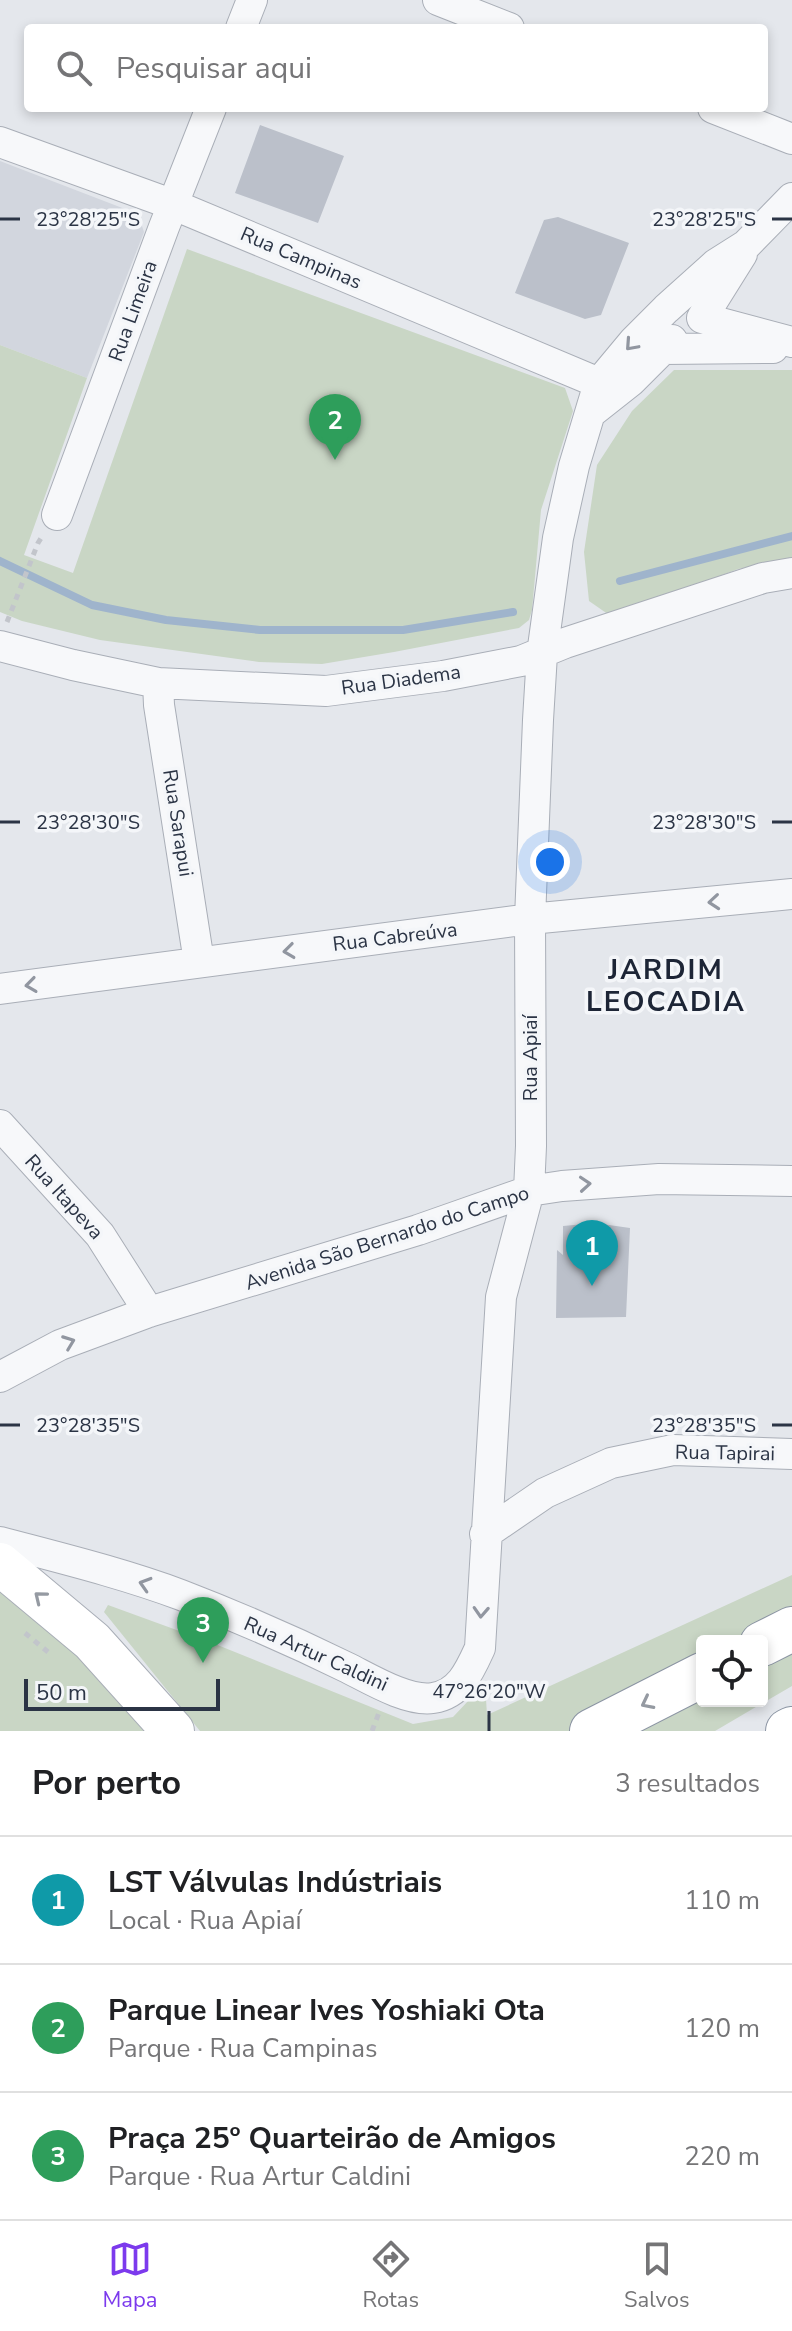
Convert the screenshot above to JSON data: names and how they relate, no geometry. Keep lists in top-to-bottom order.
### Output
{
  "streets": {
    "street": [
      "Rua Campinas",
      "Rua Limeira",
      "Rua Diadema",
      "Rua Sarapui",
      "Rua Cabreúva",
      "Rua Apiaí",
      "Rua Itapeva",
      "Avenida São Bernardo do Campo",
      "Rua Tapirai",
      "Rua Artur Caldini"
    ]
  },
  "crossings": [
    ["Rua Campinas", "Rua Limeira"],
    ["Rua Campinas", "Rua Apiaí"],
    ["Rua Diadema", "Rua Sarapui"],
    ["Rua Diadema", "Rua Apiaí"],
    ["Rua Sarapui", "Rua Cabreúva"],
    ["Rua Cabreúva", "Rua Apiaí"],
    ["Rua Apiaí", "Avenida São Bernardo do Campo"],
    ["Rua Apiaí", "Rua Tapirai"],
    ["Rua Apiaí", "Rua Artur Caldini"],
    ["Rua Itapeva", "Avenida São Bernardo do Campo"]
  ],
  "one_way": ["Rua Cabreúva", "Avenida São Bernardo do Campo", "Rua Artur Caldini"],
  "districts": ["JARDIM LEOCADIA"],
  "scale_bar": "50 m",
  "page": {
    "search": "Pesquisar aqui",
    "pins": ["2", "1", "3"],
    "scale": "50 m",
    "heading": ["Por perto", "3 resultados"],
    "list": [
      {
        "mark": "1",
        "name": "LST Válvulas Indústriais",
        "note": "Local · Rua Apiaí",
        "value": "110 m"
      },
      {
        "mark": "2",
        "name": "Parque Linear Ives Yoshiaki Ota",
        "note": "Parque · Rua Campinas",
        "value": "120 m"
      },
      {
        "mark": "3",
        "name": "Praça 25º Quarteirão de Amigos",
        "note": "Parque · Rua Artur Caldini",
        "value": "220 m"
      }
    ],
    "nav": ["Mapa", "Rotas", "Salvos"]
  },
  "coordinates": [
    "23°28'25\"S",
    "23°28'30\"S",
    "23°28'35\"S",
    "47°26'20\"W"
  ]
}
